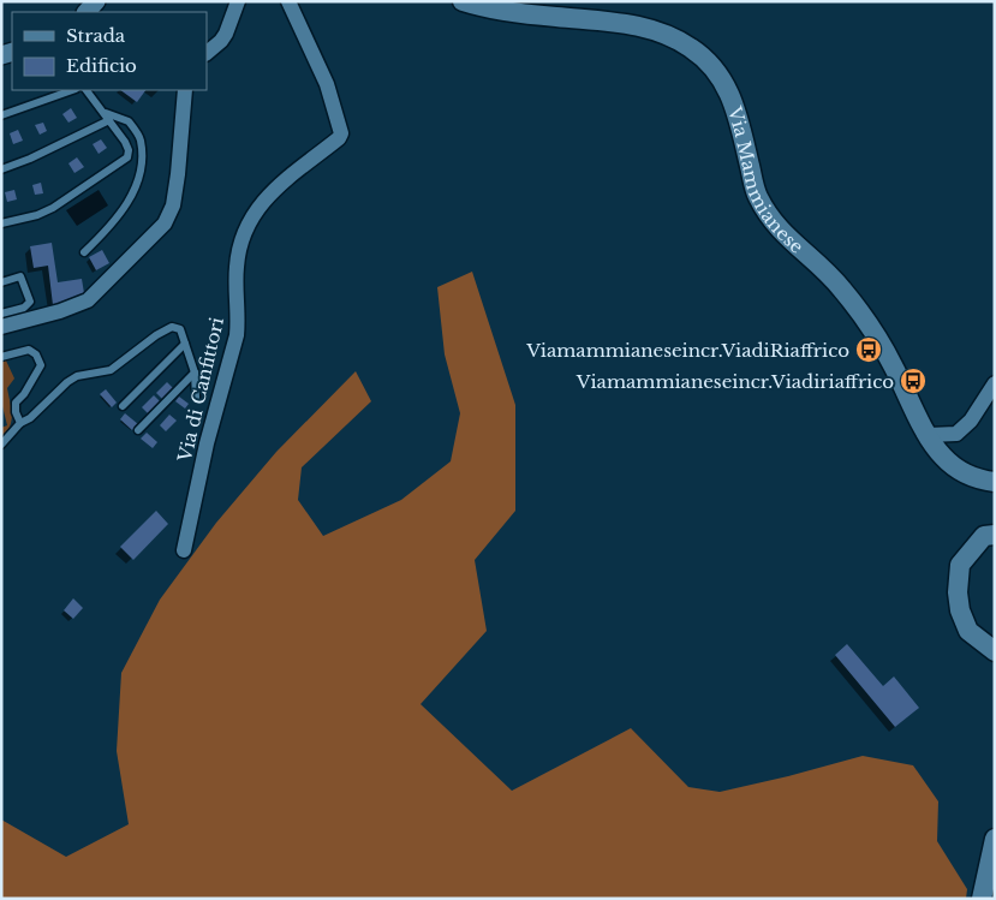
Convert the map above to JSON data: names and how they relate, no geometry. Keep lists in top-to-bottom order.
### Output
{
  "streets": {
    "main road": ["Via Mammianese"],
    "street": ["Via di Canfittori"]
  },
  "places": {
    "bus stop": ["Viamammianeseincr.ViadiRiaffrico", "Viamammianeseincr.Viadiriaffrico"]
  },
  "legend": ["Strada", "Edificio"]
}
